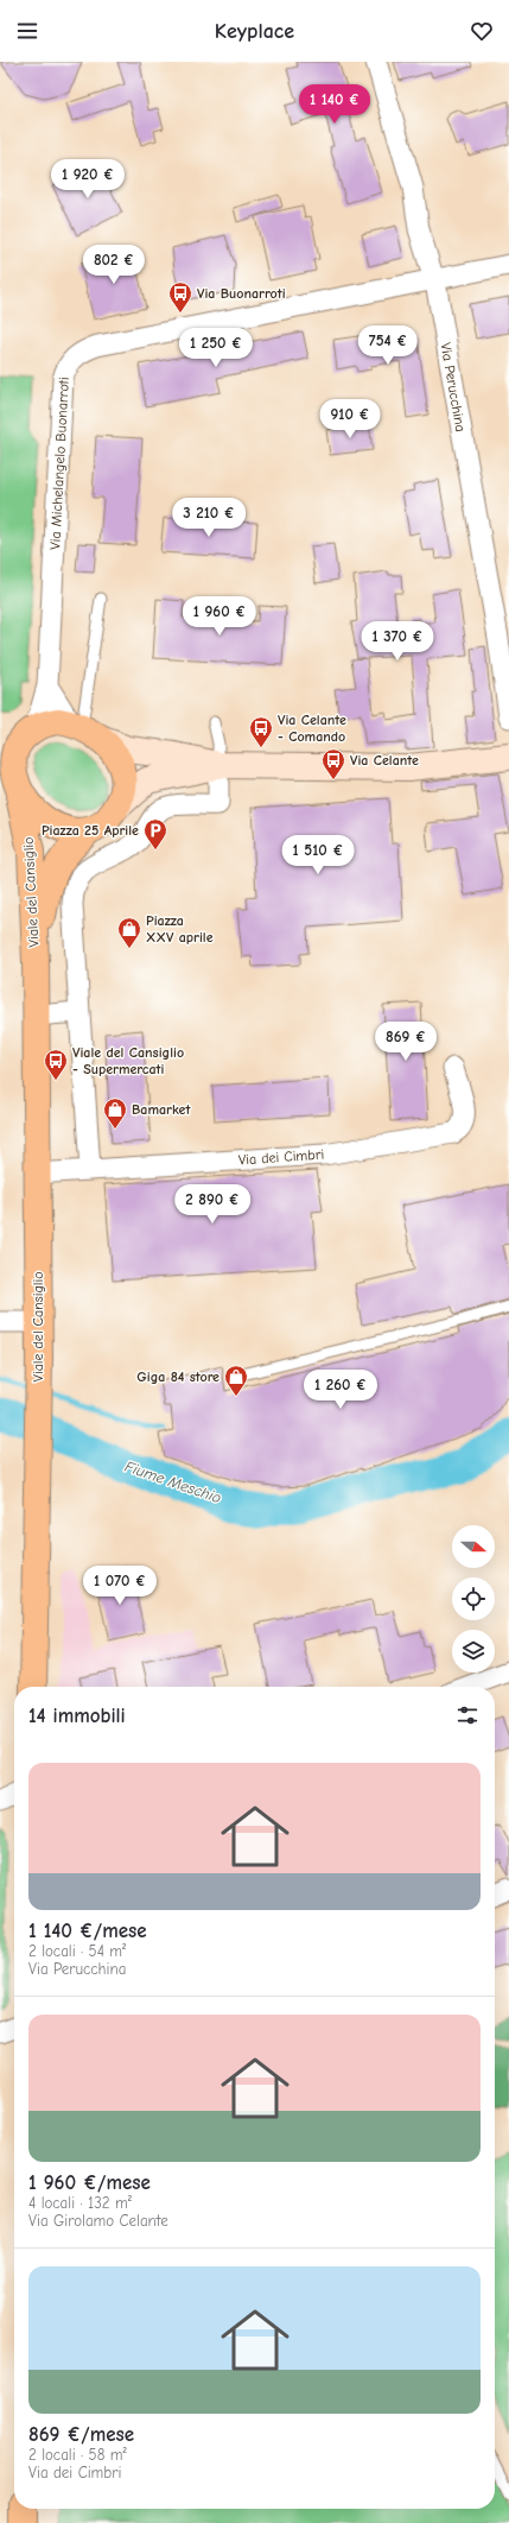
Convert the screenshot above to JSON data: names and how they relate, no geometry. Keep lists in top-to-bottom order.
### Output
{
  "streets": {
    "main road": ["Viale del Cansiglio"],
    "street": ["Via Perucchina", "Via Michelangelo Buonarroti", "Via dei Cimbri"]
  },
  "crossings": [
    ["Via Perucchina", "Via Michelangelo Buonarroti"],
    ["Via Michelangelo Buonarroti", "Viale del Cansiglio"],
    ["Viale del Cansiglio", "Via dei Cimbri"]
  ],
  "water": ["Fiume Meschio"],
  "places": {
    "bus stop": [
      "Via Buonarroti",
      "Via Celante - Comando",
      "Via Celante",
      "Viale del Cansiglio - Supermercati"
    ],
    "parking": ["Piazza 25 Aprile"],
    "shop": ["Piazza XXV aprile", "Bamarket", "Giga 84 store"]
  },
  "north": "right",
  "page": {
    "header": "Keyplace",
    "price": [
      "1 140 €",
      "1 920 €",
      "802 €",
      "754 €",
      "1 250 €",
      "910 €",
      "3 210 €",
      "1 960 €",
      "1 370 €",
      "1 510 €",
      "869 €",
      "2 890 €",
      "1 260 €",
      "1 070 €"
    ],
    "heading": "14 immobili",
    "list": [
      {
        "name": "1 140 €/mese",
        "note": "2 locali · 54 m² · Via Perucchina"
      },
      {
        "name": "1 960 €/mese",
        "note": "4 locali · 132 m² · Via Girolamo Celante"
      },
      {
        "name": "869 €/mese",
        "note": "2 locali · 58 m² · Via dei Cimbri"
      }
    ]
  }
}
